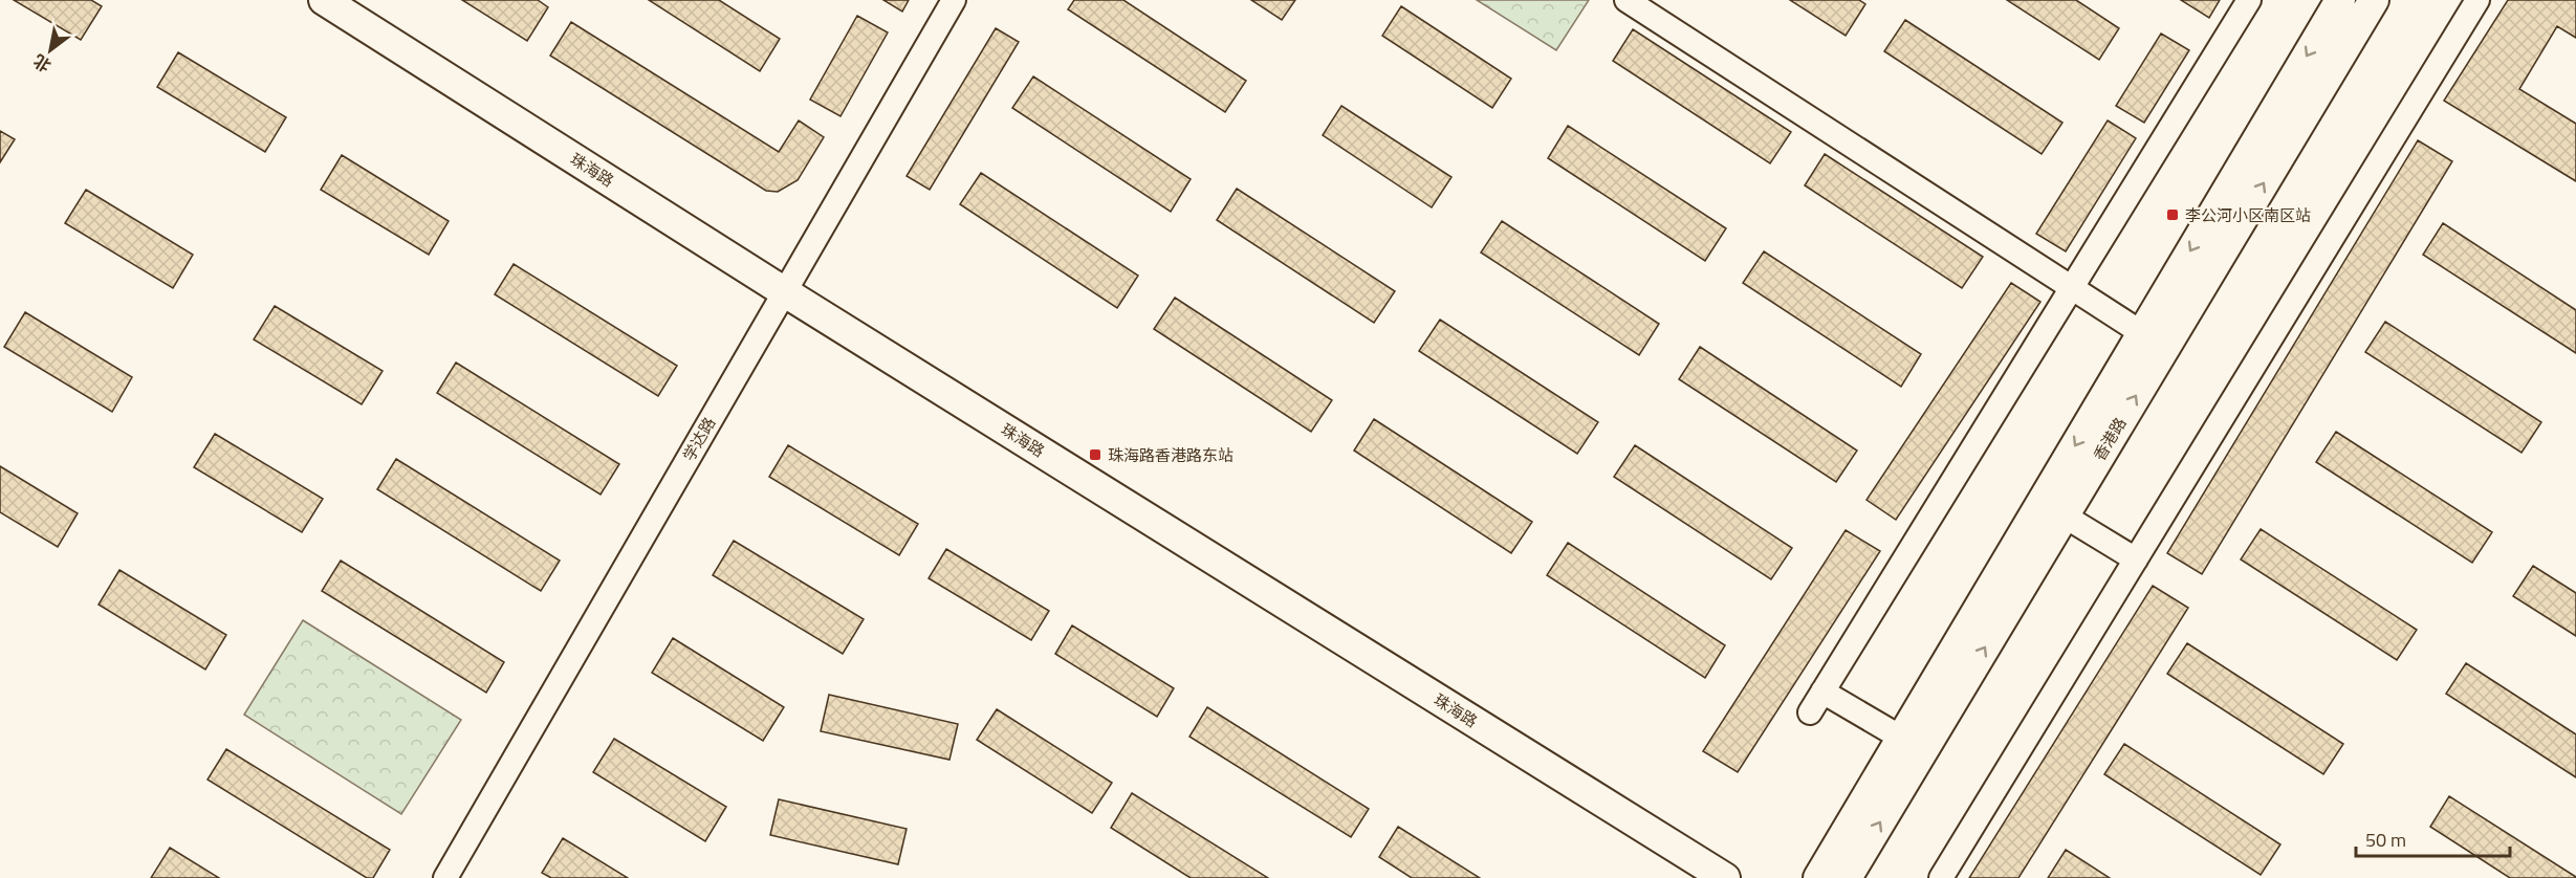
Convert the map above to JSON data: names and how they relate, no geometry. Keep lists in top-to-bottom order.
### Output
{
  "streets": {
    "main road": ["珠海路", "香港路"],
    "street": ["学达路"]
  },
  "crossings": [
    ["珠海路", "学达路"]
  ],
  "places": {
    "transit": ["李公河小区南区站", "珠海路香港路东站"]
  },
  "scale_bar": "50 m",
  "north": "bottom left"
}
